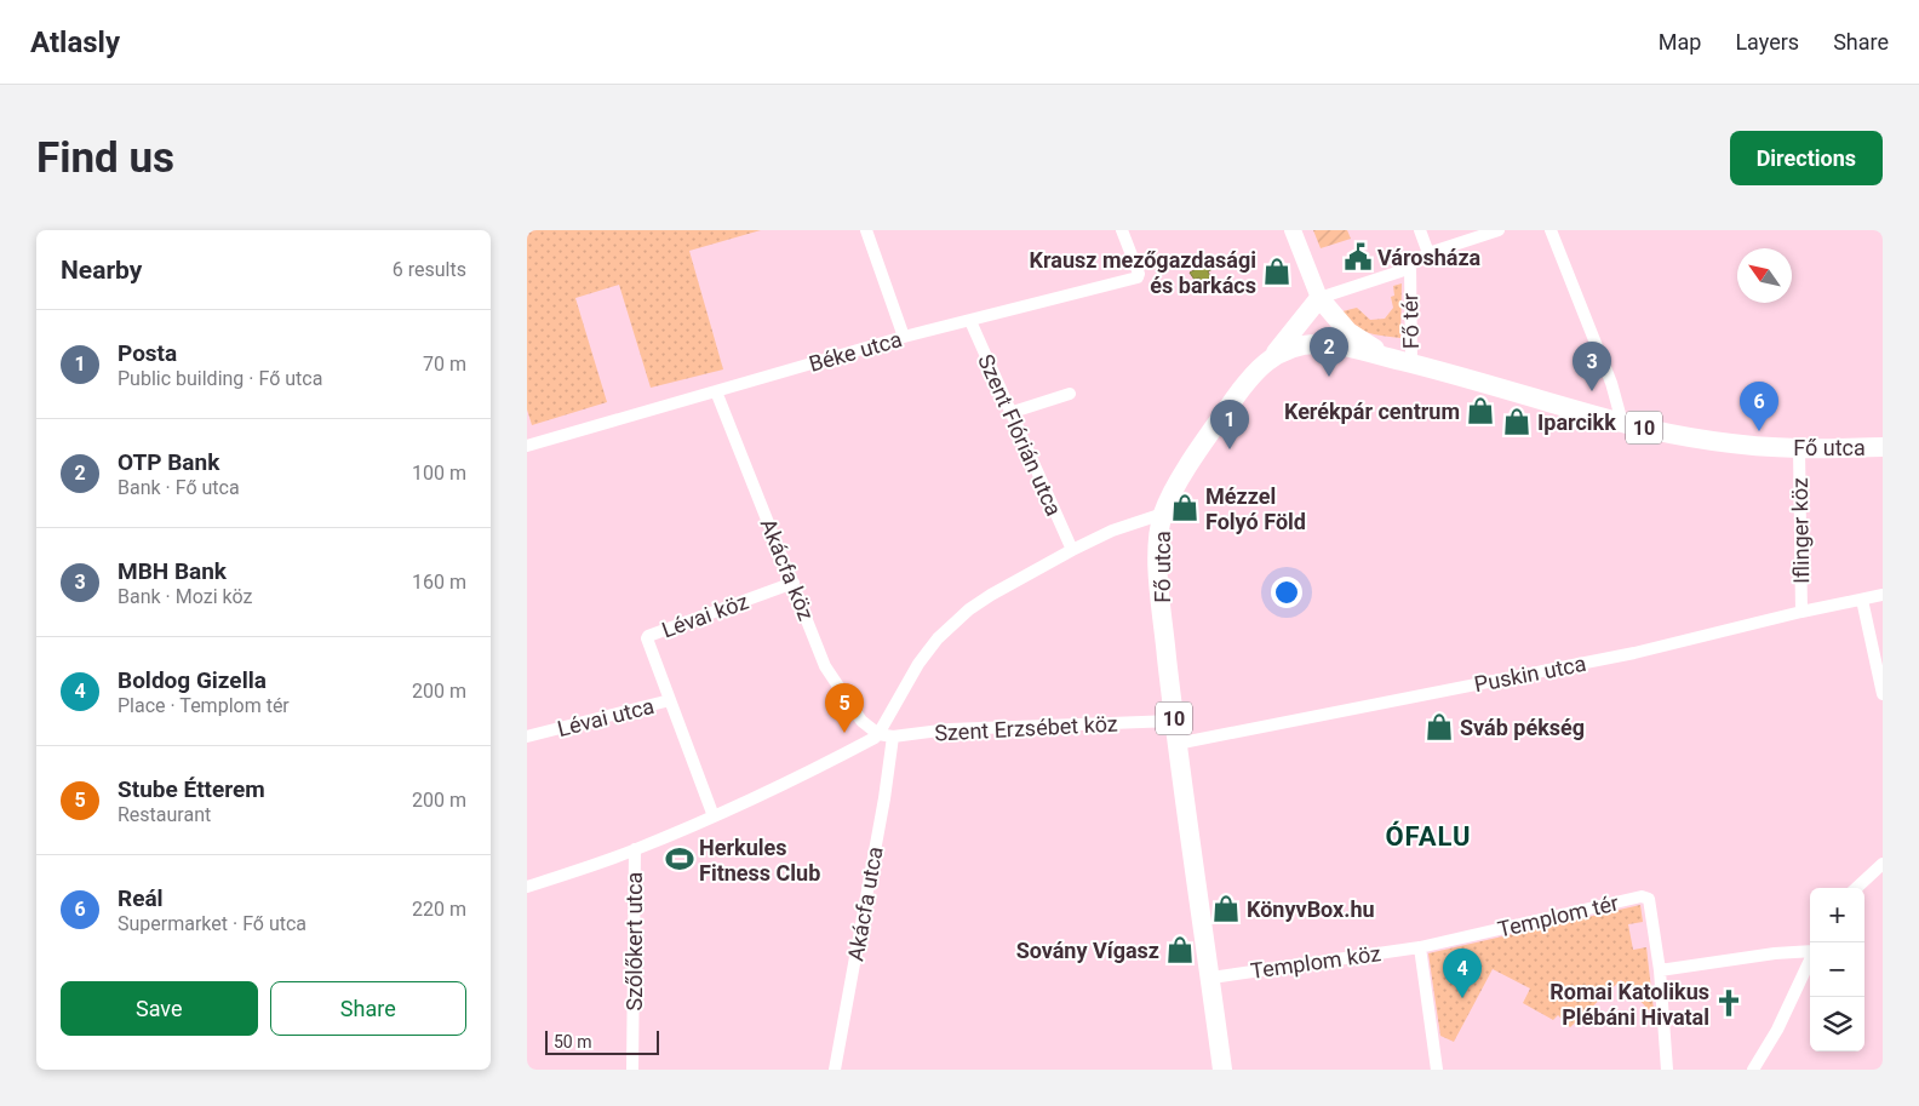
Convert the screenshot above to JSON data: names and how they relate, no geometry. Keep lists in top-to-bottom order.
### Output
{
  "streets": {
    "main road": ["10", "Fő utca"],
    "street": [
      "Fő tér",
      "Béke utca",
      "Szent Flórián utca",
      "Iflinger köz",
      "Akácfa köz",
      "Lévai köz",
      "Puskin utca",
      "Lévai utca",
      "Szent Erzsébet köz",
      "Akácfa utca",
      "Templom tér",
      "Szőlőkert utca",
      "Templom köz"
    ]
  },
  "crossings": [
    ["Fő tér", "Fő utca"],
    ["Béke utca", "Szent Flórián utca"],
    ["Béke utca", "Akácfa köz"],
    ["Fő utca", "Iflinger köz"],
    ["Fő utca", "Puskin utca"],
    ["Fő utca", "Szent Erzsébet köz"],
    ["Fő utca", "Templom köz"],
    ["Iflinger köz", "Puskin utca"],
    ["Akácfa köz", "Lévai köz"],
    ["Akácfa köz", "Szent Erzsébet köz"],
    ["Lévai köz", "Lévai utca"],
    ["Szent Erzsébet köz", "Akácfa utca"],
    ["Templom tér", "Templom köz"]
  ],
  "districts": ["ÓFALU"],
  "places": {
    "public building": ["Városháza"],
    "shop": [
      "Krausz mezőgazdasági és barkács",
      "Kerékpár centrum",
      "Iparcikk",
      "Mézzel Folyó Föld",
      "Sváb pékség",
      "KönyvBox.hu",
      "Sovány Vígasz"
    ],
    "sports": ["Herkules Fitness Club"],
    "church": ["Romai Katolikus Plébáni Hivatal"]
  },
  "scale_bar": "50 m",
  "north": "top left",
  "page": {
    "header": "Atlasly",
    "nav": ["Map", "Layers", "Share"],
    "buttons": [
      "Directions",
      ["Save", "Share"]
    ],
    "title": "Find us",
    "heading": ["Nearby", "6 results"],
    "list": [
      {
        "mark": "1",
        "name": "Posta",
        "note": "Public building · Fő utca",
        "value": "70 m"
      },
      {
        "mark": "2",
        "name": "OTP Bank",
        "note": "Bank · Fő utca",
        "value": "100 m"
      },
      {
        "mark": "3",
        "name": "MBH Bank",
        "note": "Bank · Mozi köz",
        "value": "160 m"
      },
      {
        "mark": "4",
        "name": "Boldog Gizella",
        "note": "Place · Templom tér",
        "value": "200 m"
      },
      {
        "mark": "5",
        "name": "Stube Étterem",
        "note": "Restaurant",
        "value": "200 m"
      },
      {
        "mark": "6",
        "name": "Reál",
        "note": "Supermarket · Fő utca",
        "value": "220 m"
      }
    ],
    "pins": [
      "2",
      "3",
      "6",
      "1",
      "5",
      "4"
    ],
    "map_buttons": ["+", "−"],
    "scale": "50 m"
  }
}
